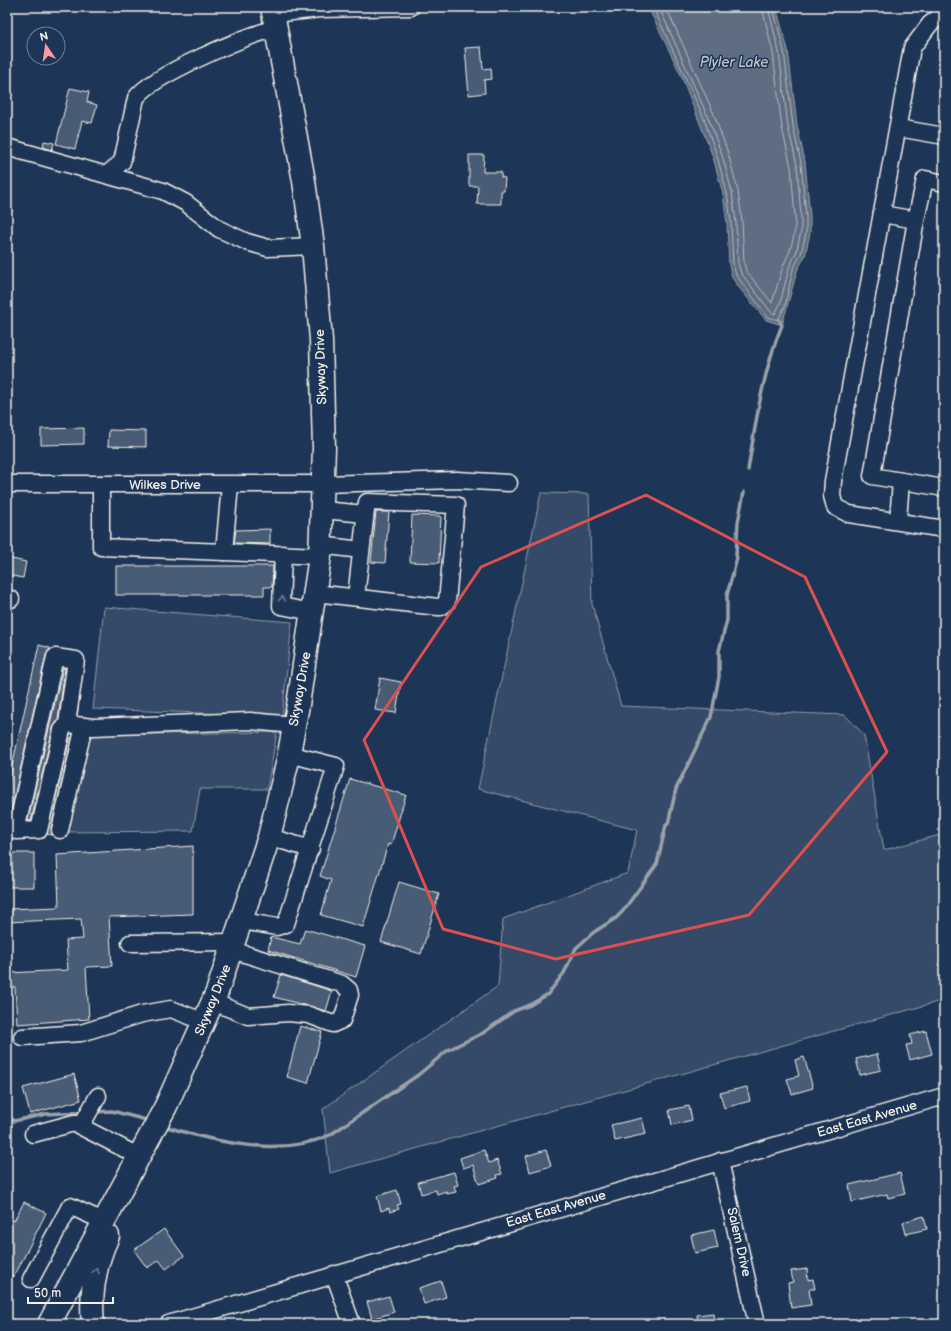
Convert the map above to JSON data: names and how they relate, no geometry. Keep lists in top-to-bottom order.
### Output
{
  "streets": {
    "highway": ["Skyway Drive"],
    "street": ["Wilkes Drive", "East East Avenue", "Salem Drive"]
  },
  "crossings": [
    ["Skyway Drive", "Wilkes Drive"],
    ["East East Avenue", "Salem Drive"]
  ],
  "water": ["Plyler Lake"],
  "scale_bar": "50 m",
  "north": "top"
}
